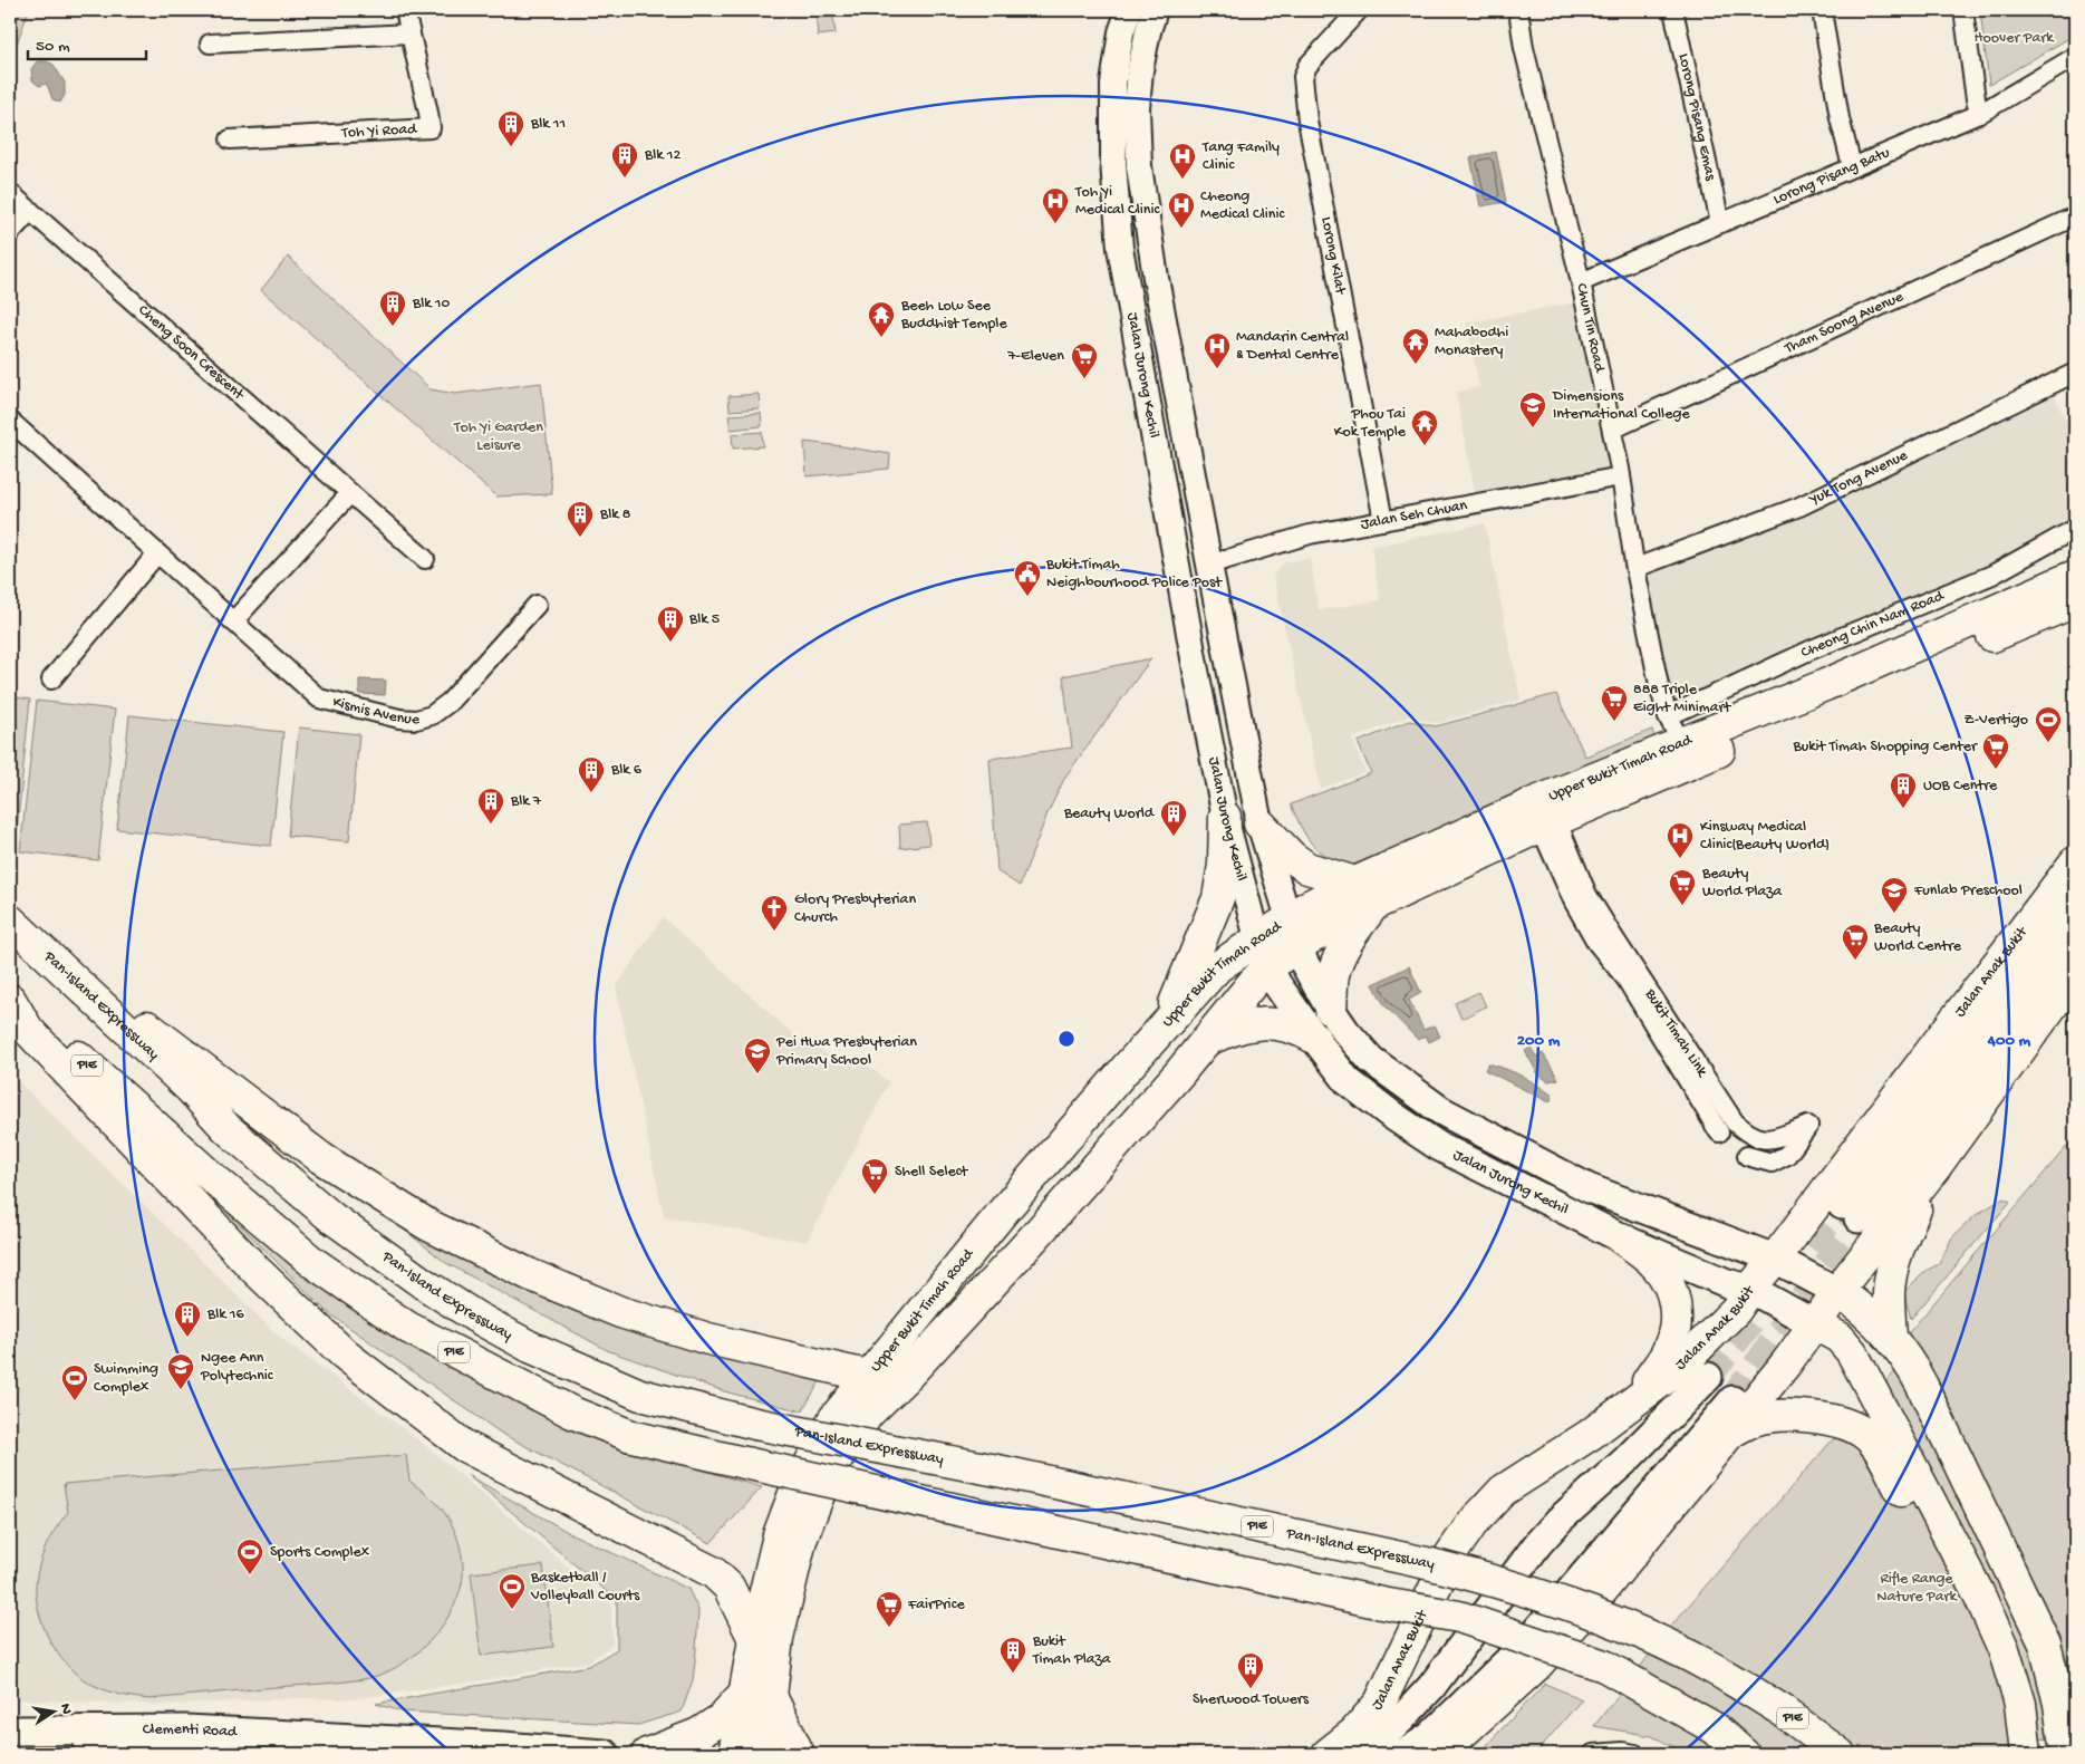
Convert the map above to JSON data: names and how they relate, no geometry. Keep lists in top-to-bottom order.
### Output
{
  "streets": {
    "highway": [
      "Upper Bukit Timah Road",
      "Jalan Anak Bukit",
      "Pan-Island Expressway",
      "PIE"
    ],
    "main road": ["Jalan Jurong Kechil", "Clementi Road"],
    "street": [
      "Lorong Pisang Emas",
      "Toh Yi Road",
      "Lorong Pisang Batu",
      "Lorong Kilat",
      "Tham Soong Avenue",
      "Chun Tin Road",
      "Cheng Soon Crescent",
      "Yuk Tong Avenue",
      "Jalan Seh Chuan",
      "Cheong Chin Nam Road",
      "Kismis Avenue",
      "Bukit Timah Link"
    ]
  },
  "crossings": [
    ["Lorong Pisang Emas", "Lorong Pisang Batu"],
    ["Lorong Pisang Batu", "Chun Tin Road"],
    ["Lorong Kilat", "Jalan Seh Chuan"],
    ["Tham Soong Avenue", "Chun Tin Road"],
    ["Chun Tin Road", "Yuk Tong Avenue"],
    ["Chun Tin Road", "Jalan Seh Chuan"],
    ["Chun Tin Road", "Cheong Chin Nam Road"],
    ["Chun Tin Road", "Upper Bukit Timah Road"],
    ["Jalan Jurong Kechil", "Jalan Seh Chuan"],
    ["Jalan Jurong Kechil", "Upper Bukit Timah Road"],
    ["Jalan Jurong Kechil", "Jalan Anak Bukit"],
    ["Upper Bukit Timah Road", "Bukit Timah Link"]
  ],
  "parks": ["Hoover Park", "Toh Yi Garden Leisure", "Rifle Range Nature Park"],
  "places": {
    "building": [
      "Blk 11",
      "Blk 12",
      "Blk 10",
      "Blk 8",
      "Blk 5",
      "Blk 6",
      "UOB Centre",
      "Blk 7",
      "Beauty World",
      "Blk 16",
      "Bukit Timah Plaza",
      "Sherwood Towers"
    ],
    "hospital": [
      "Tang Family Clinic",
      "Toh Yi Medical Clinic",
      "Cheong Medical Clinic",
      "Mandarin Central & Dental Centre",
      "Kinsway Medical Clinic(Beauty World)"
    ],
    "temple": ["Beeh Low See Buddhist Temple", "Mahabodhi Monastery", "Phou Tai Kok Temple"],
    "supermarket": [
      "7-Eleven",
      "888 Triple Eight Minimart",
      "Bukit Timah Shopping Center",
      "Beauty World Plaza",
      "Beauty World Centre",
      "Shell Select",
      "FairPrice"
    ],
    "school or university": [
      "Dimensions International College",
      "Funlab Preschool",
      "Pei Hwa Presbyterian Primary School",
      "Ngee Ann Polytechnic"
    ],
    "public building": ["Bukit Timah Neighbourhood Police Post"],
    "sports": [
      "Z-Vertigo",
      "Swimming Complex",
      "Sports Complex",
      "Basketball / Volleyball Courts"
    ],
    "church": ["Glory Presbyterian Church"]
  },
  "scale_bar": "50 m",
  "north": "right",
  "rings": ["200 m", "400 m"]
}
